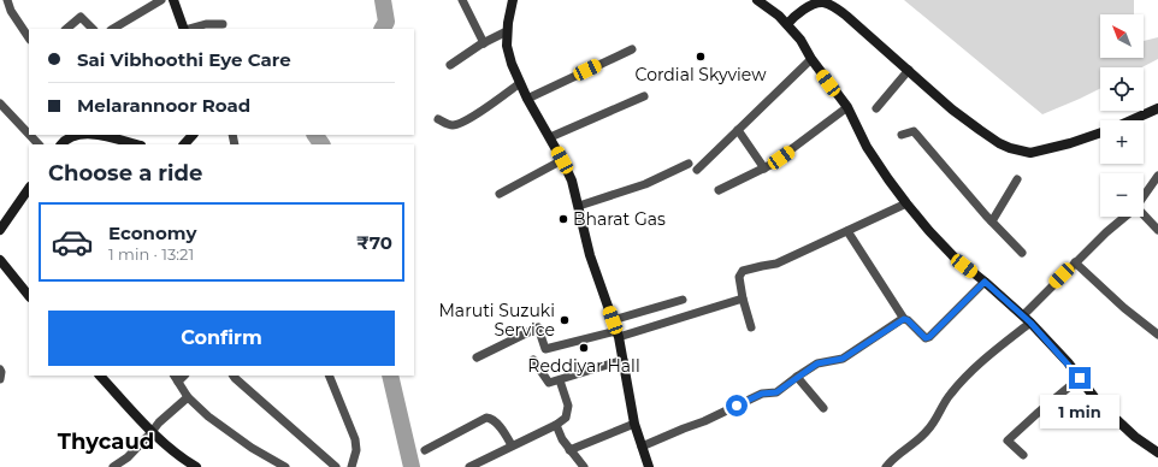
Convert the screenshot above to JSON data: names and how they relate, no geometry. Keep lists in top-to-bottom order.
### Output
{
  "districts": ["Thycaud"],
  "places": [
    "Cordial Skyview",
    "Bharat Gas",
    "Maruti Suzuki Service",
    "Reddiyar Hall"
  ],
  "north": "top left",
  "page": {
    "map_buttons": ["+", "−"],
    "banner": ["Sai Vibhoothi Eye Care", "Melarannoor Road"],
    "heading": "Choose a ride",
    "list": [
      {
        "name": "Economy",
        "note": "1 min · 13:21",
        "value": "₹70"
      }
    ],
    "buttons": "Confirm",
    "bubble": "1 min"
  }
}
